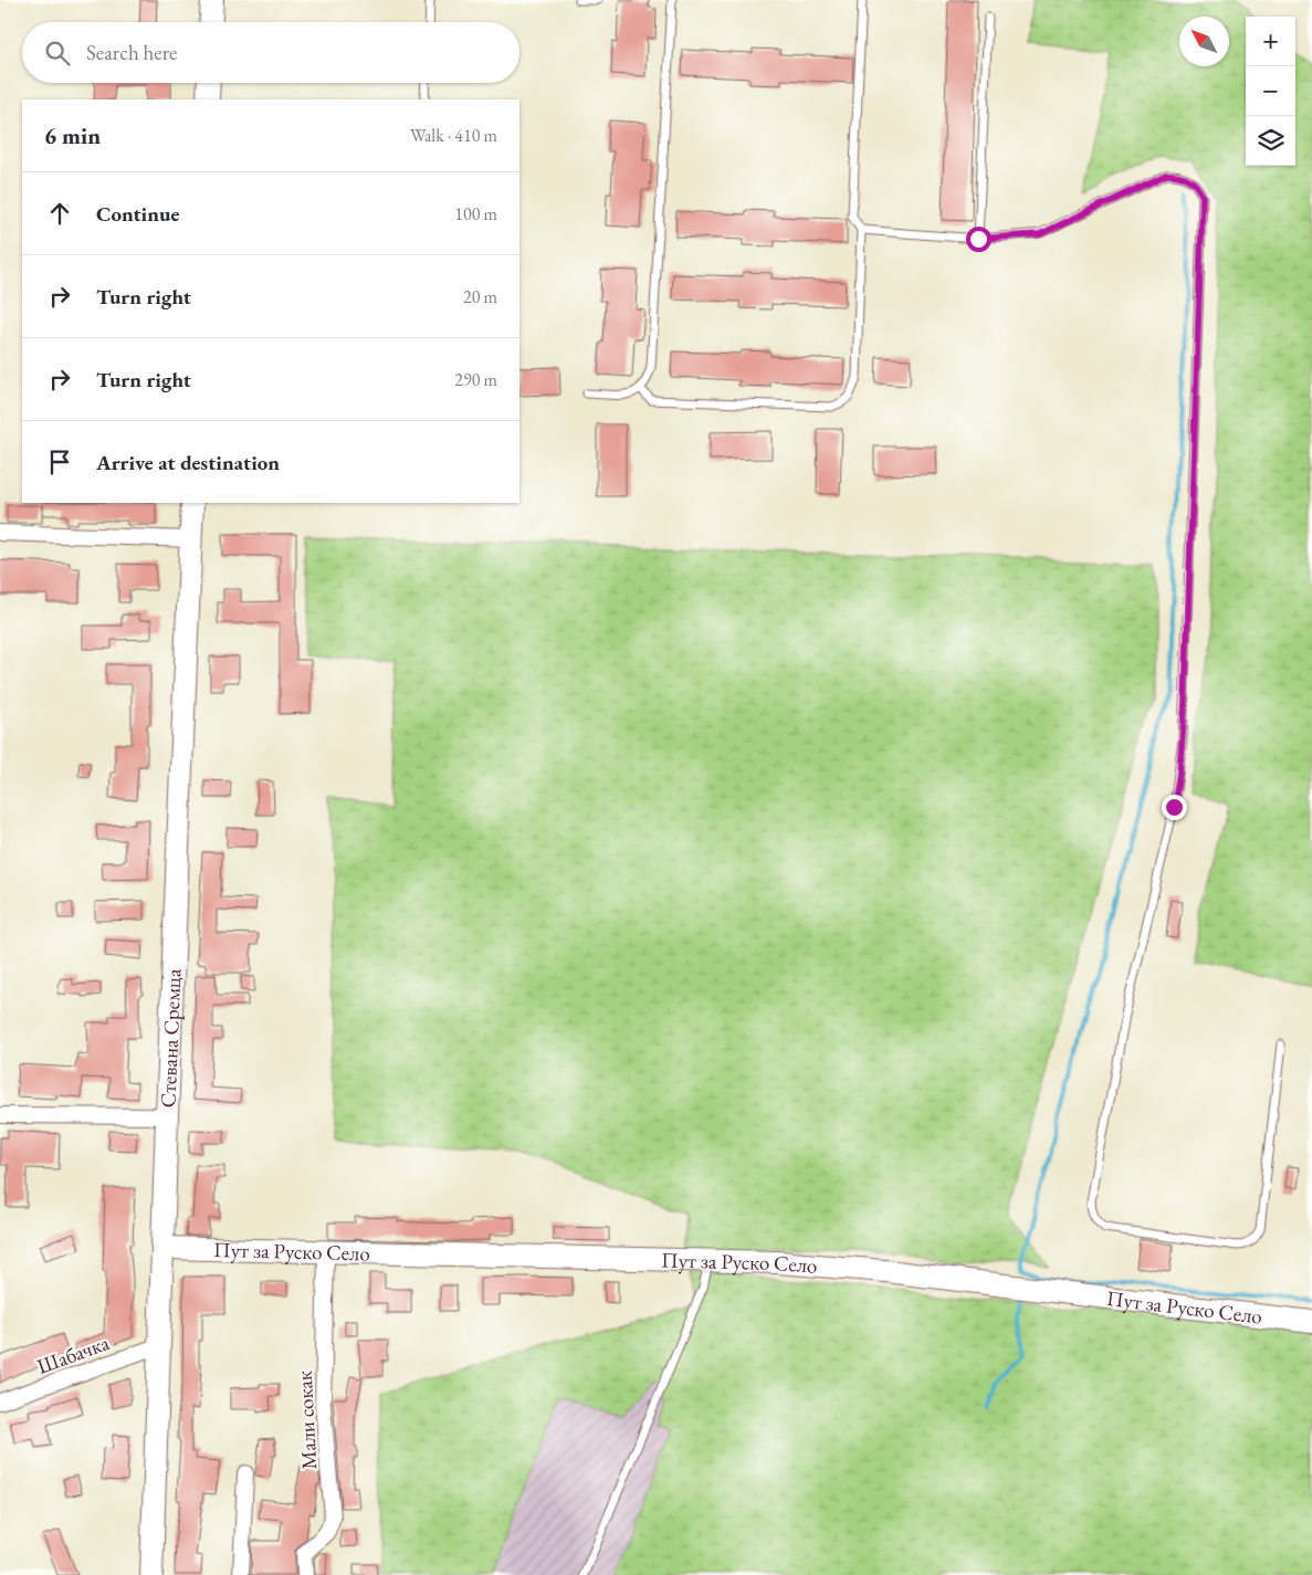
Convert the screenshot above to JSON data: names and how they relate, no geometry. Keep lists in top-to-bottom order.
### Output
{
  "streets": {
    "main road": ["Стевана Сремца", "Пут за Руско Село"],
    "street": ["Шабачка", "Мали сокак"]
  },
  "crossings": [
    ["Стевана Сремца", "Пут за Руско Село"],
    ["Стевана Сремца", "Шабачка"],
    ["Пут за Руско Село", "Мали сокак"]
  ],
  "north": "top left",
  "page": {
    "map_buttons": ["+", "−"],
    "search": "Search here",
    "heading": ["6 min", "Walk · 410 m"],
    "list": [
      ["Continue", "100 m"],
      ["Turn right", "20 m"],
      ["Turn right", "290 m"],
      "Arrive at destination"
    ]
  }
}
